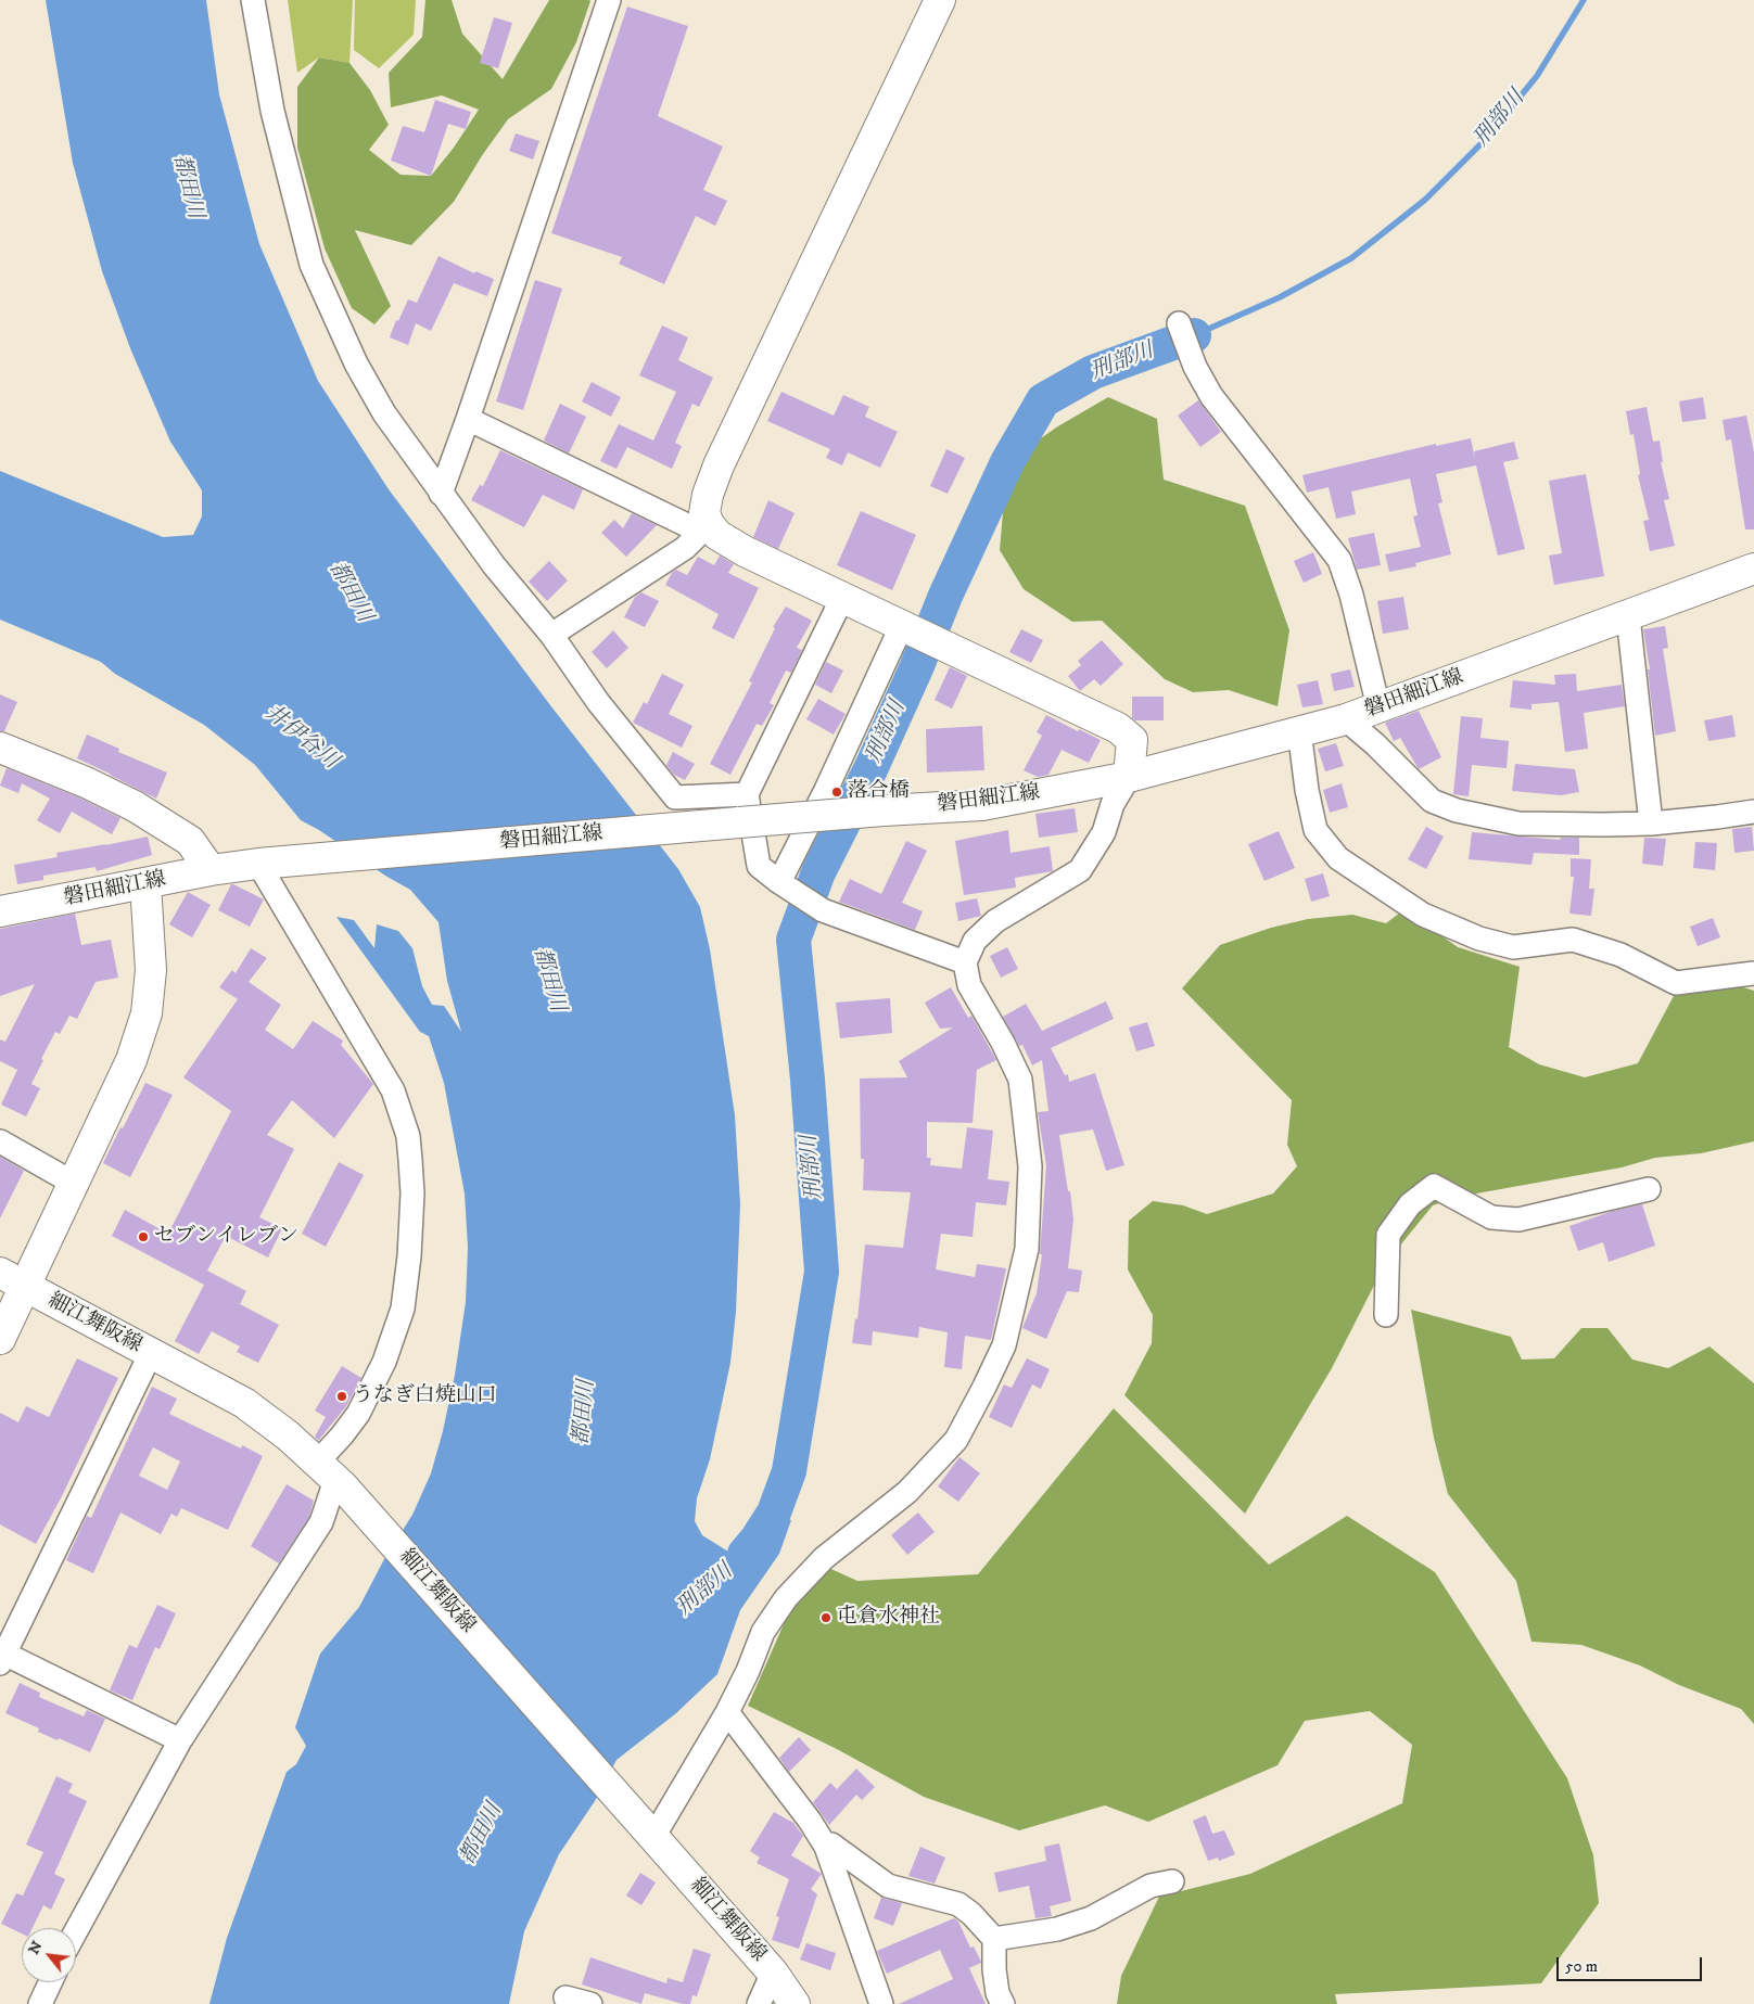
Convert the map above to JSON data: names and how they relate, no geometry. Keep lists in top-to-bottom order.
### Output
{
  "streets": {
    "main road": ["磐田細江線", "細江舞阪線"]
  },
  "water": ["刑部川", "都田川", "井伊谷川"],
  "places": [
    "落合橋",
    "セブンイレブン",
    "うなぎ白焼山口",
    "屯倉水神社"
  ],
  "scale_bar": "50 m",
  "north": "top left"
}
